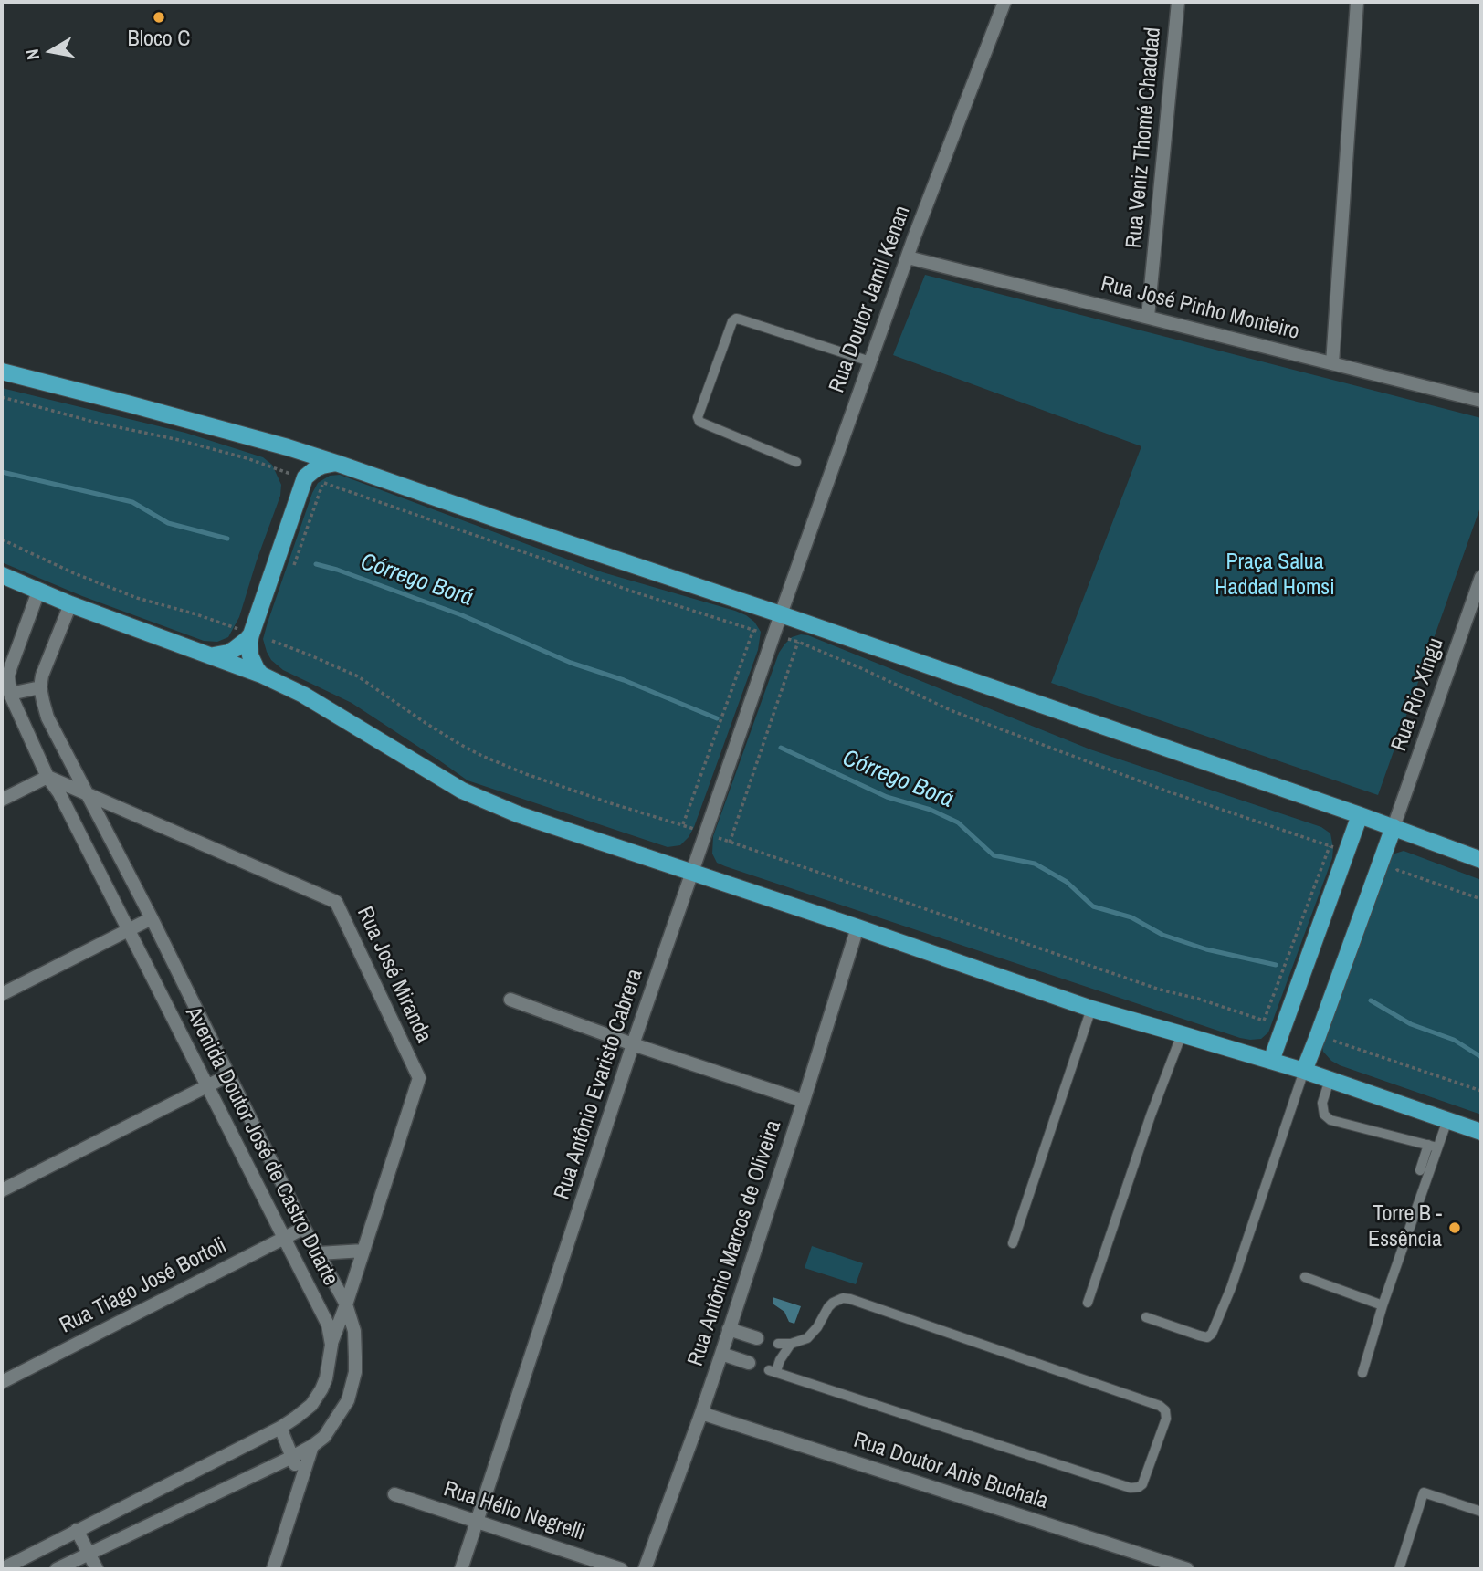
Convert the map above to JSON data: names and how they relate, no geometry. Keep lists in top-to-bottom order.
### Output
{
  "streets": {
    "street": [
      "Rua Veniz Thomé Chaddad",
      "Rua Doutor Jamil Kenan",
      "Rua José Pinho Monteiro",
      "Rua Rio Xingu",
      "Rua José Miranda",
      "Rua Antônio Evaristo Cabrera",
      "Avenida Doutor José de Castro Duarte",
      "Rua Antônio Marcos de Oliveira",
      "Rua Tiago José Bortoli",
      "Rua Doutor Anis Buchala",
      "Rua Hélio Negrelli"
    ]
  },
  "crossings": [
    ["Rua Veniz Thomé Chaddad", "Rua José Pinho Monteiro"],
    ["Rua Doutor Jamil Kenan", "Rua José Pinho Monteiro"],
    ["Rua Doutor Jamil Kenan", "Rua Antônio Evaristo Cabrera"],
    ["Rua José Miranda", "Avenida Doutor José de Castro Duarte"],
    ["Rua Antônio Evaristo Cabrera", "Rua Hélio Negrelli"],
    ["Avenida Doutor José de Castro Duarte", "Rua Tiago José Bortoli"],
    ["Rua Antônio Marcos de Oliveira", "Rua Doutor Anis Buchala"]
  ],
  "water": ["Córrego Borá"],
  "parks": ["Praça Salua Haddad Homsi"],
  "places": ["Bloco C", "Torre B - Essência"],
  "north": "left"
}
